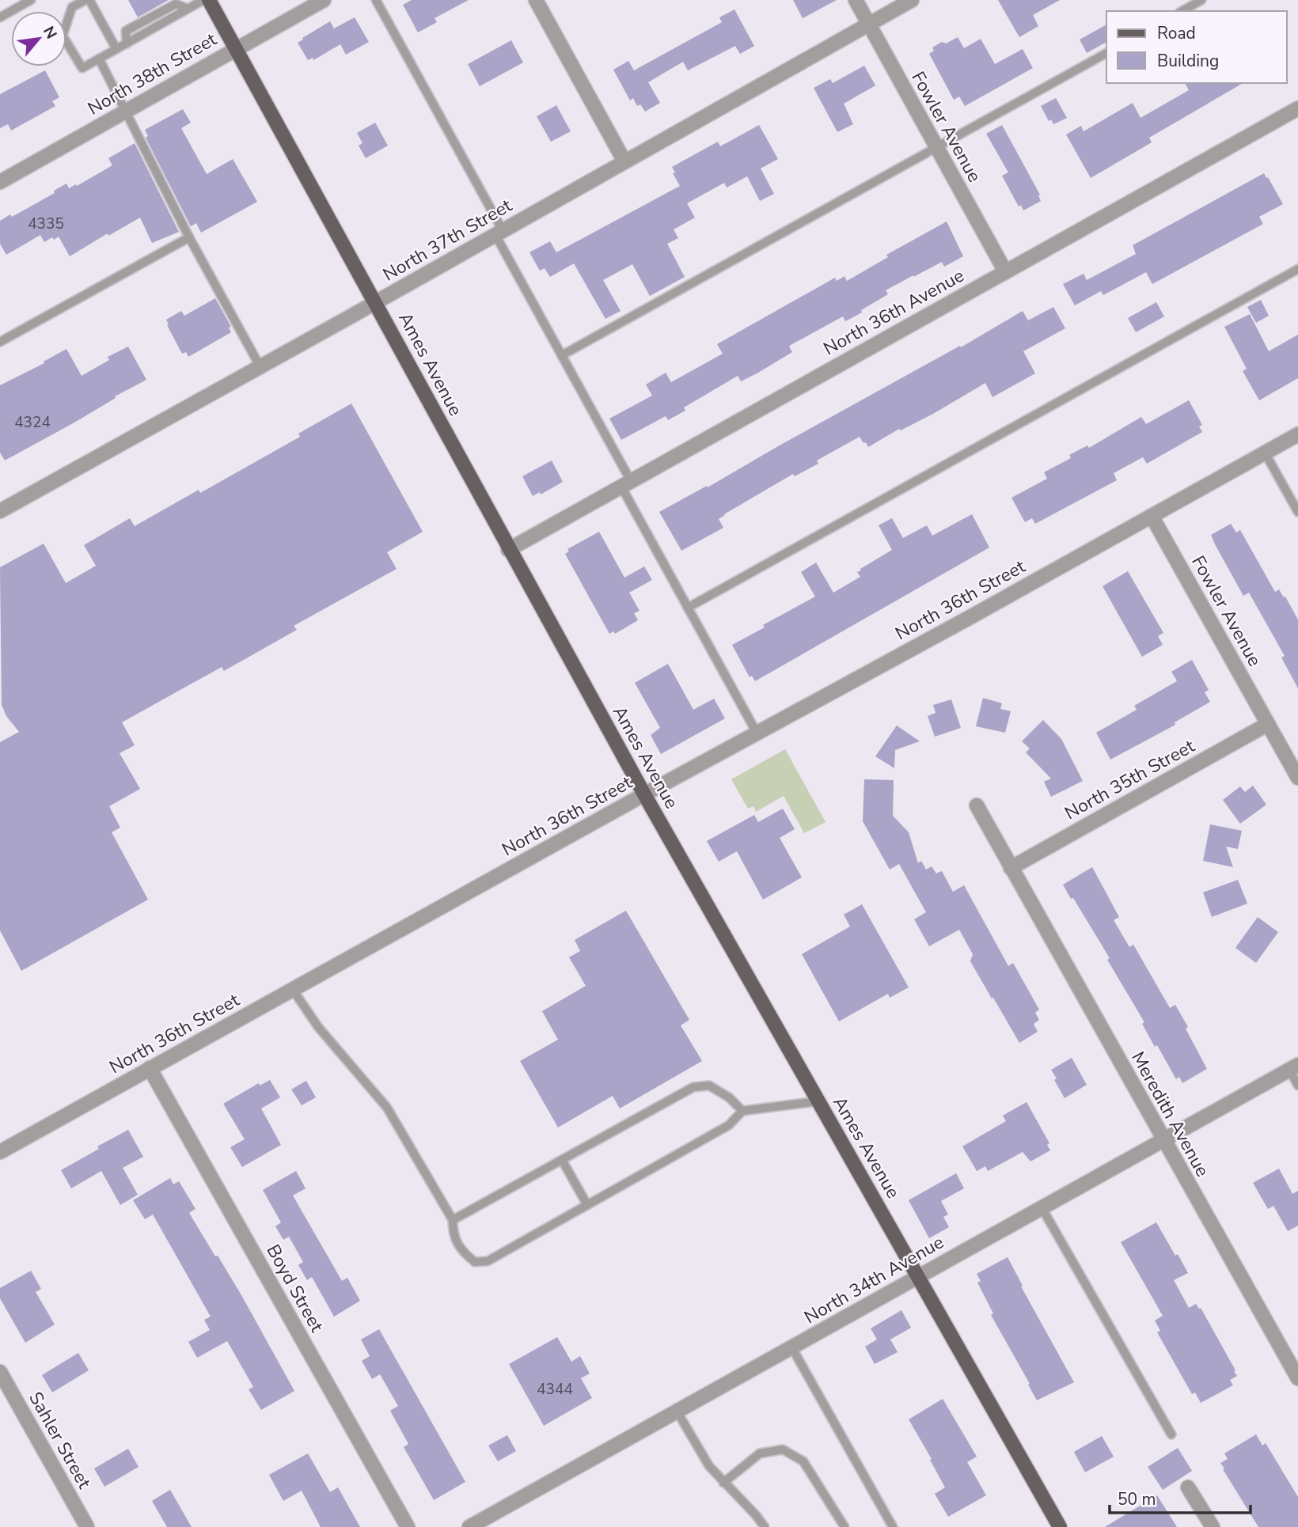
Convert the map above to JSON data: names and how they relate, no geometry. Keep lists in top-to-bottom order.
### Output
{
  "streets": {
    "main road": ["Ames Avenue"],
    "street": [
      "North 38th Street",
      "Fowler Avenue",
      "North 37th Street",
      "North 36th Avenue",
      "North 36th Street",
      "North 35th Street",
      "Meredith Avenue",
      "North 34th Avenue",
      "Boyd Street",
      "Sahler Street"
    ]
  },
  "crossings": [
    ["North 38th Street", "Ames Avenue"],
    ["Fowler Avenue", "North 37th Street"],
    ["Fowler Avenue", "North 36th Avenue"],
    ["Fowler Avenue", "North 36th Street"],
    ["Fowler Avenue", "North 35th Street"],
    ["North 37th Street", "Ames Avenue"],
    ["North 36th Avenue", "Ames Avenue"],
    ["Ames Avenue", "North 36th Street"],
    ["Ames Avenue", "North 34th Avenue"],
    ["North 36th Street", "Boyd Street"],
    ["North 35th Street", "Meredith Avenue"],
    ["Meredith Avenue", "North 34th Avenue"]
  ],
  "house_numbers": ["4335", "4324", "4344"],
  "legend": ["Road", "Building"],
  "scale_bar": "50 m",
  "north": "top right"
}
